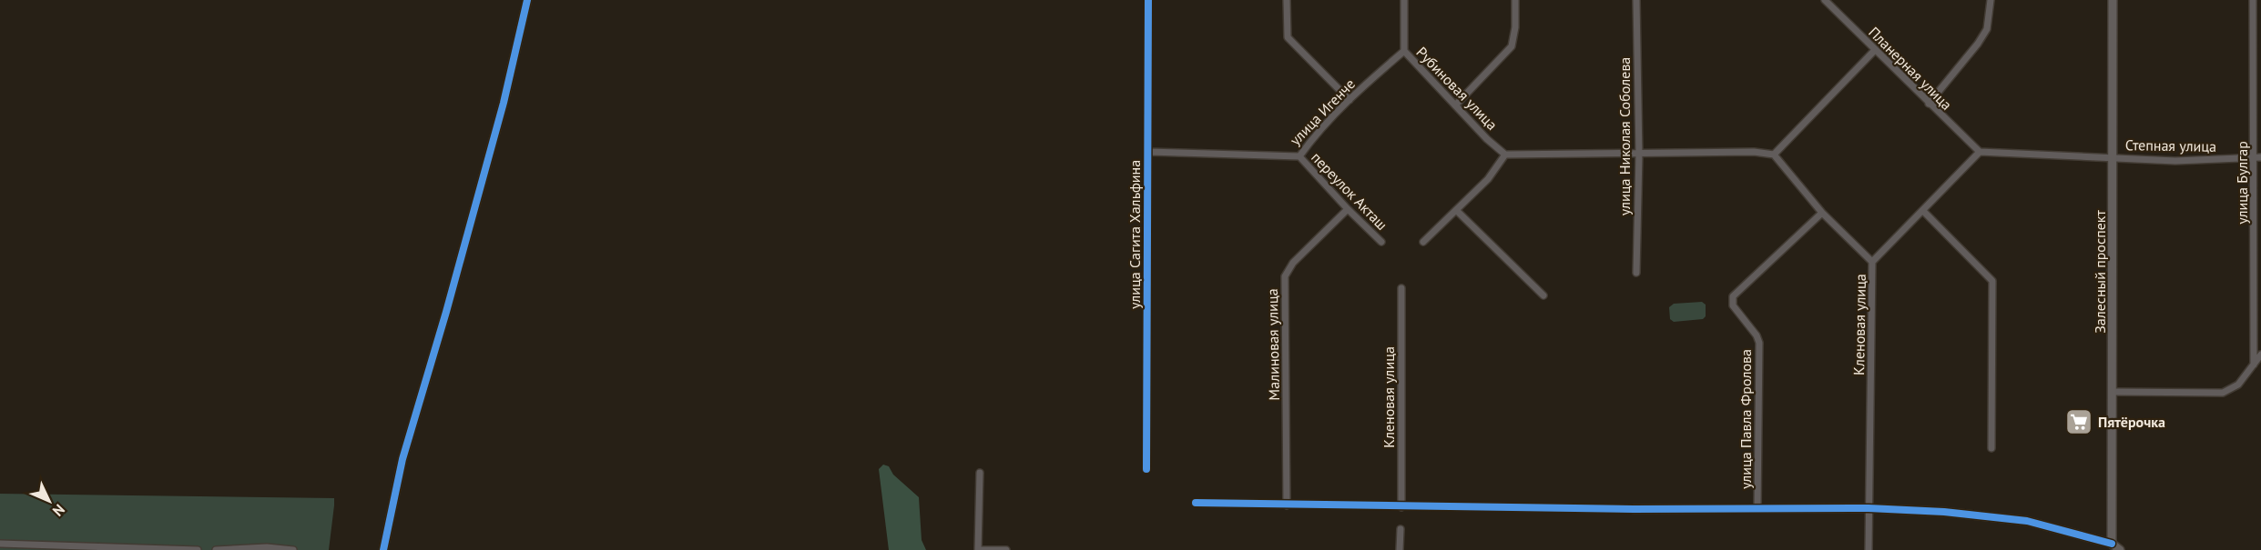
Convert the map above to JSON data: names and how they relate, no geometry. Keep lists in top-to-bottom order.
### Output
{
  "streets": {
    "main road": ["Залесный проспект"],
    "street": [
      "Планерная улица",
      "Рубиновая улица",
      "улица Игенче",
      "улица Николая Соболева",
      "Степная улица",
      "улица Булгар",
      "переулок Акташ",
      "улица Сагита Хальфина",
      "Кленовая улица",
      "Малиновая улица",
      "улица Павла Фролова"
    ]
  },
  "crossings": [
    ["Планерная улица", "Степная улица"],
    ["Планерная улица", "Кленовая улица"],
    ["Рубиновая улица", "улица Игенче"],
    ["улица Игенче", "переулок Акташ"],
    ["улица Игенче", "улица Сагита Хальфина"],
    ["Степная улица", "улица Булгар"],
    ["Степная улица", "Залесный проспект"],
    ["Степная улица", "Кленовая улица"],
    ["переулок Акташ", "Малиновая улица"]
  ],
  "places": {
    "supermarket": ["Пятёрочка"]
  },
  "north": "bottom right"
}
